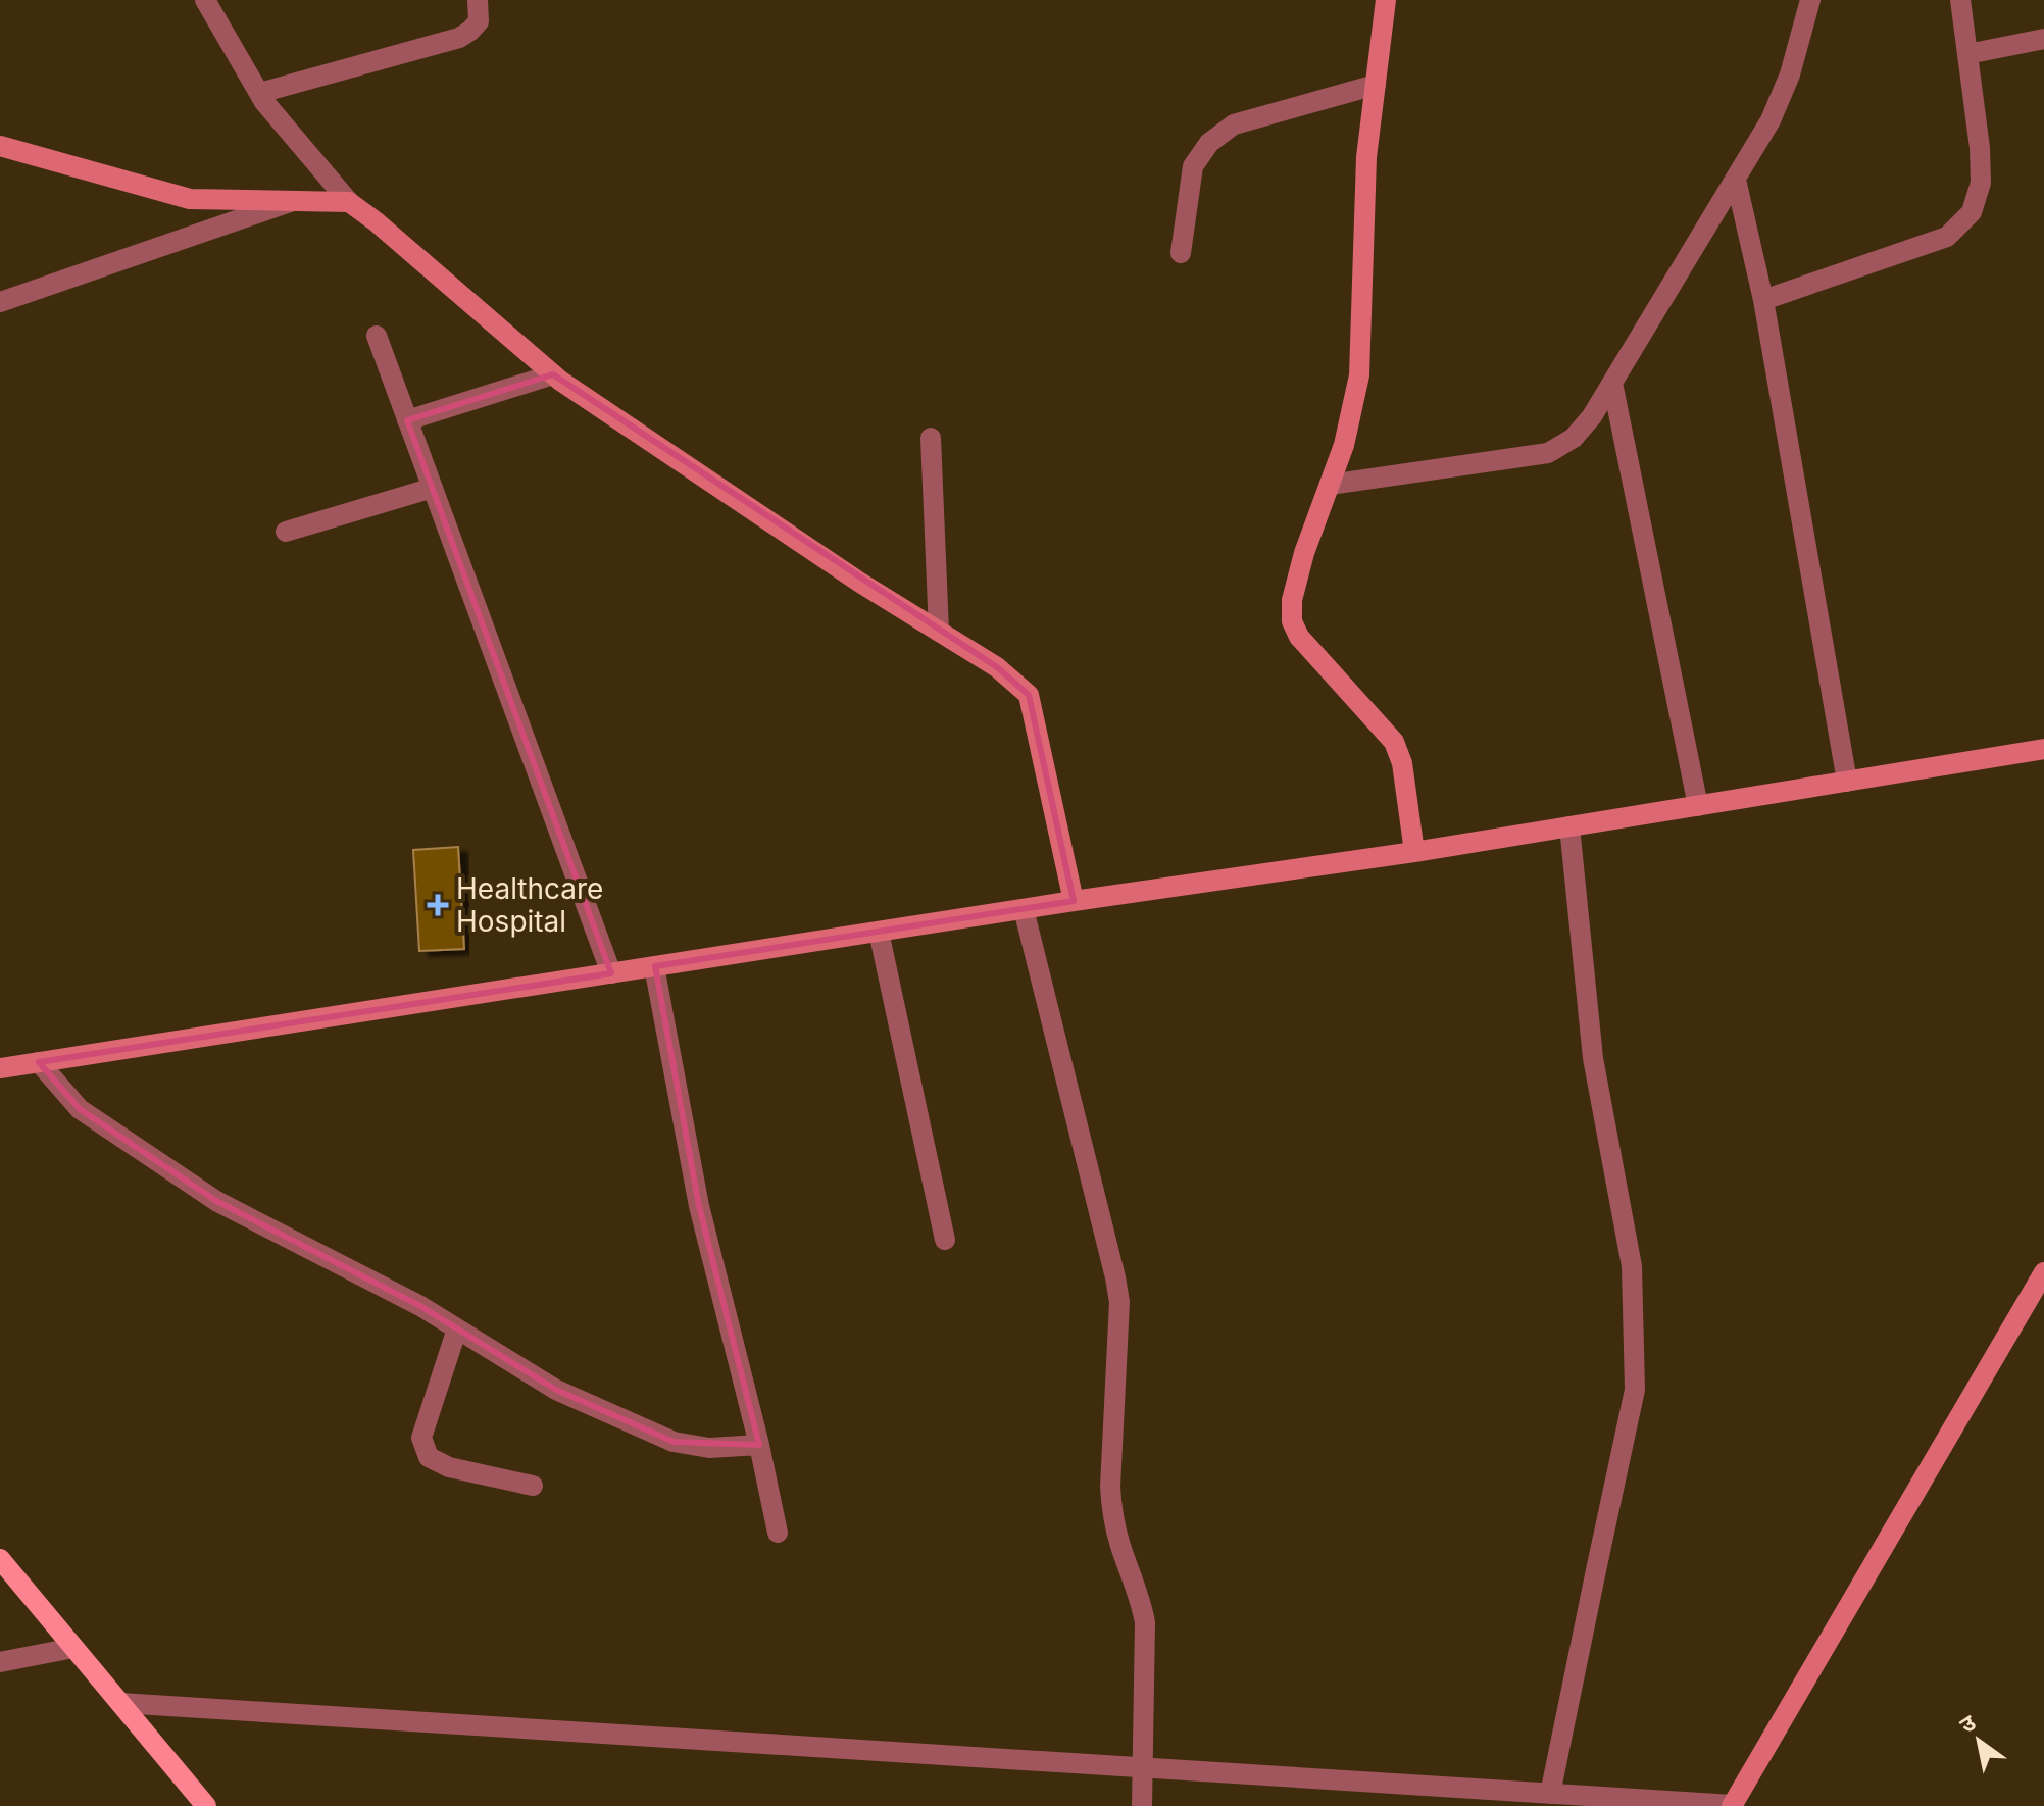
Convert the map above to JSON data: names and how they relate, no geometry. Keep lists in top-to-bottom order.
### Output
{
  "places": {
    "health": ["Healthcare Hospital"]
  },
  "north": "top left"
}
